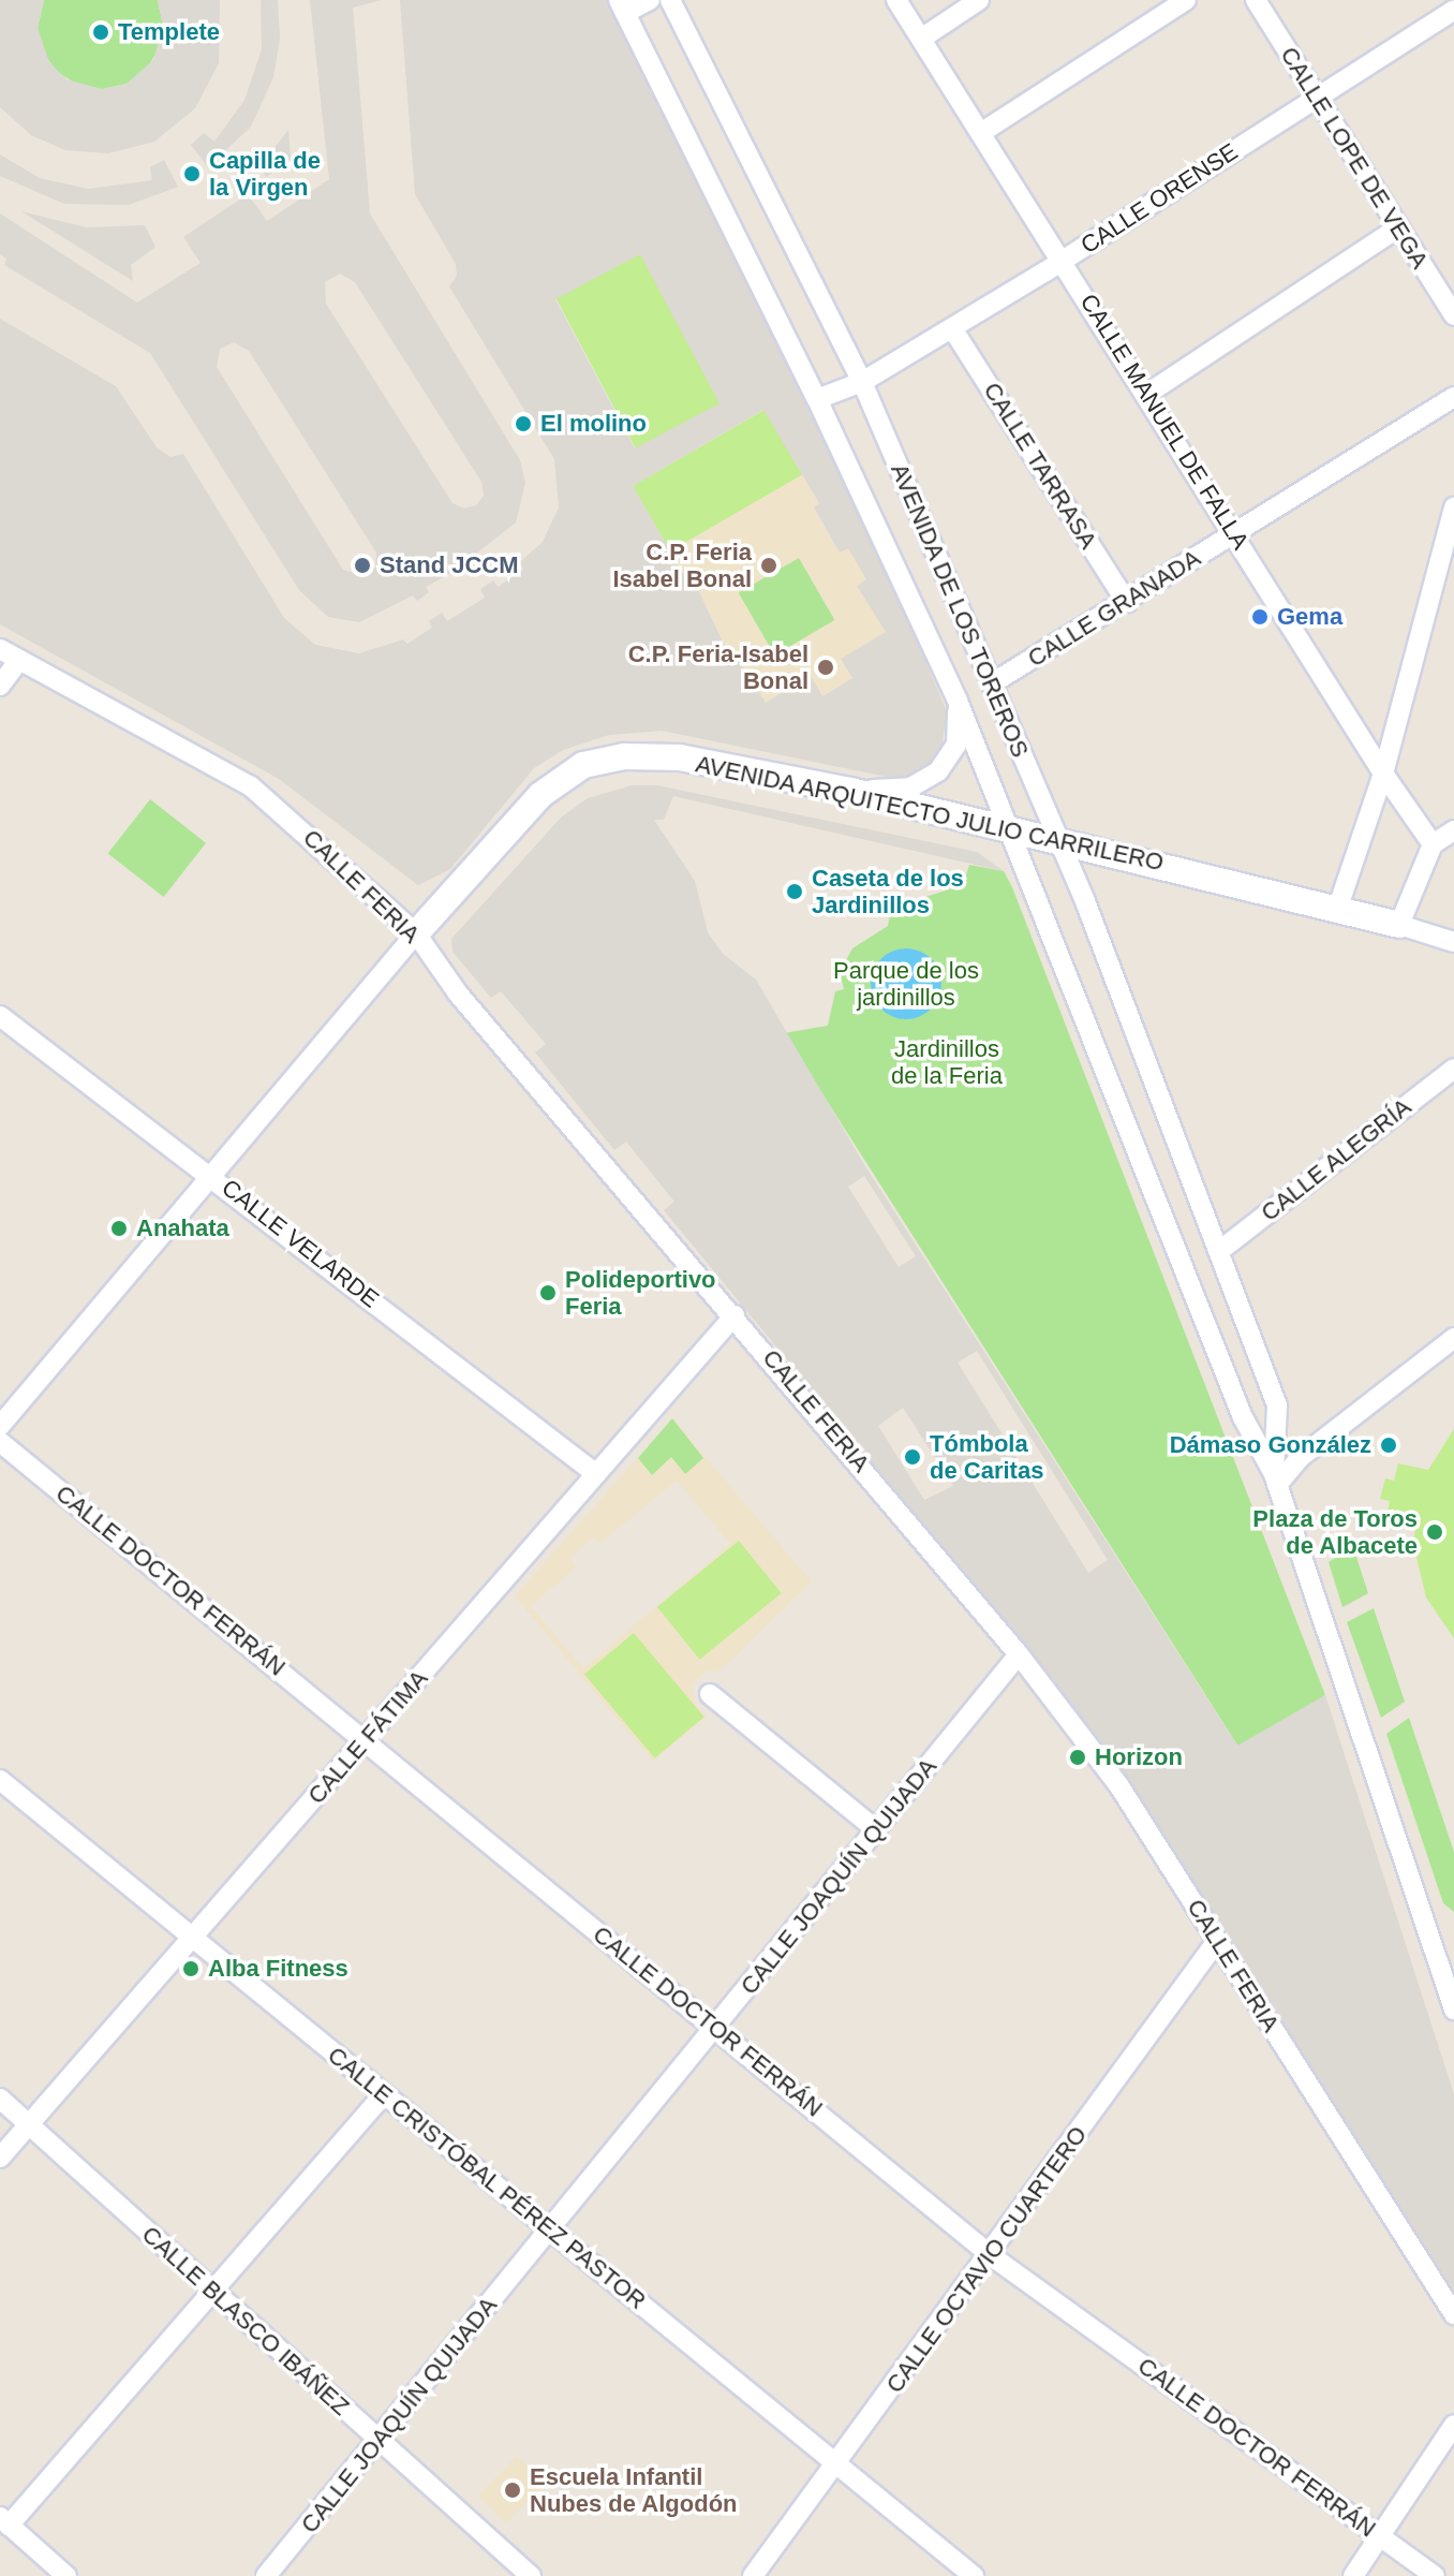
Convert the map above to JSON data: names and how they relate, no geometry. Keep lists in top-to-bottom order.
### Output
{
  "streets": {
    "street": [
      "CALLE LOPE DE VEGA",
      "CALLE ORENSE",
      "CALLE MANUEL DE FALLA",
      "CALLE TARRASA",
      "CALLE GRANADA",
      "AVENIDA DE LOS TOREROS",
      "AVENIDA ARQUITECTO JULIO CARRILERO",
      "CALLE FERIA",
      "CALLE ALEGRÍA",
      "CALLE VELARDE",
      "CALLE DOCTOR FERRÁN",
      "CALLE FÁTIMA",
      "CALLE JOAQUÍN QUIJADA",
      "CALLE CRISTÓBAL PÉREZ PASTOR",
      "CALLE OCTAVIO CUARTERO",
      "CALLE BLASCO IBÁÑEZ"
    ]
  },
  "crossings": [
    ["CALLE LOPE DE VEGA", "CALLE ORENSE"],
    ["CALLE ORENSE", "CALLE MANUEL DE FALLA"],
    ["CALLE ORENSE", "CALLE TARRASA"],
    ["CALLE ORENSE", "AVENIDA DE LOS TOREROS"],
    ["CALLE MANUEL DE FALLA", "CALLE GRANADA"],
    ["CALLE TARRASA", "CALLE GRANADA"],
    ["CALLE GRANADA", "AVENIDA DE LOS TOREROS"],
    ["AVENIDA DE LOS TOREROS", "AVENIDA ARQUITECTO JULIO CARRILERO"],
    ["AVENIDA ARQUITECTO JULIO CARRILERO", "CALLE FERIA"],
    ["CALLE FERIA", "CALLE FÁTIMA"],
    ["CALLE FERIA", "CALLE JOAQUÍN QUIJADA"],
    ["CALLE FERIA", "CALLE OCTAVIO CUARTERO"],
    ["CALLE VELARDE", "CALLE FÁTIMA"],
    ["CALLE DOCTOR FERRÁN", "CALLE FÁTIMA"],
    ["CALLE DOCTOR FERRÁN", "CALLE JOAQUÍN QUIJADA"],
    ["CALLE DOCTOR FERRÁN", "CALLE OCTAVIO CUARTERO"],
    ["CALLE FÁTIMA", "CALLE CRISTÓBAL PÉREZ PASTOR"],
    ["CALLE FÁTIMA", "CALLE BLASCO IBÁÑEZ"],
    ["CALLE JOAQUÍN QUIJADA", "CALLE CRISTÓBAL PÉREZ PASTOR"],
    ["CALLE JOAQUÍN QUIJADA", "CALLE BLASCO IBÁÑEZ"],
    ["CALLE CRISTÓBAL PÉREZ PASTOR", "CALLE OCTAVIO CUARTERO"]
  ],
  "parks": ["Parque de los jardinillos", "Jardinillos de la Feria"],
  "places": [
    "Templete",
    "Capilla de la Virgen",
    "El molino",
    "Stand JCCM",
    "C.P. Feria Isabel Bonal",
    "Gema",
    "C.P. Feria-Isabel Bonal",
    "Caseta de los Jardinillos",
    "Anahata",
    "Polideportivo Feria",
    "Dámaso González",
    "Tómbola de Caritas",
    "Plaza de Toros de Albacete",
    "Horizon",
    "Alba Fitness",
    "Escuela Infantil Nubes de Algodón"
  ]
}
